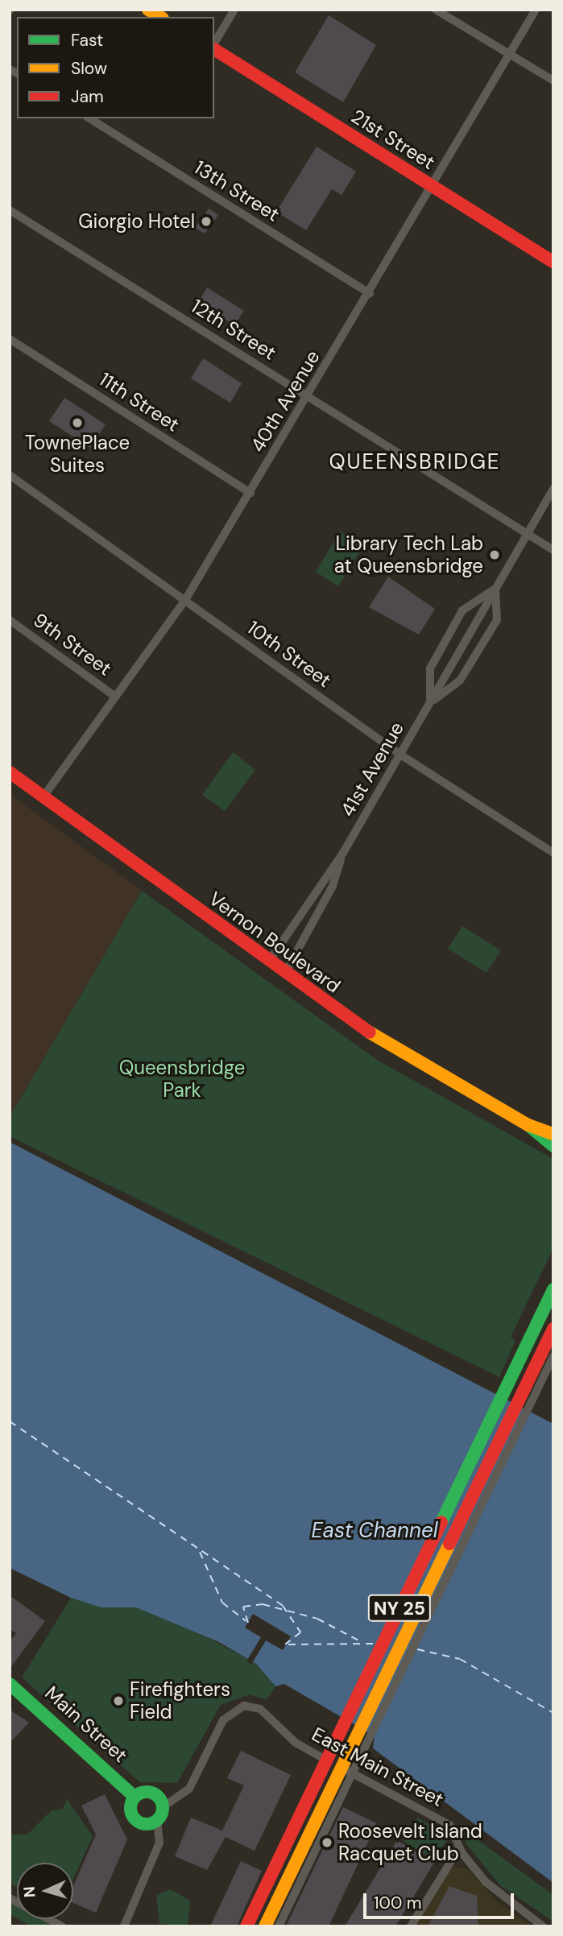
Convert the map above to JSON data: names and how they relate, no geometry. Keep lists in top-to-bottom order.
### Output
{
  "streets": {
    "main road": [
      "21st Street",
      "Vernon Boulevard",
      "NY 25",
      "Main Street"
    ],
    "street": [
      "13th Street",
      "12th Street",
      "40th Avenue",
      "11th Street",
      "9th Street",
      "10th Street",
      "41st Avenue",
      "East Main Street"
    ]
  },
  "crossings": [
    ["21st Street", "40th Avenue"],
    ["13th Street", "40th Avenue"],
    ["12th Street", "40th Avenue"],
    ["12th Street", "41st Avenue"],
    ["40th Avenue", "11th Street"],
    ["40th Avenue", "9th Street"],
    ["40th Avenue", "10th Street"],
    ["40th Avenue", "Vernon Boulevard"],
    ["10th Street", "41st Avenue"],
    ["41st Avenue", "Vernon Boulevard"],
    ["Main Street", "East Main Street"]
  ],
  "districts": ["QUEENSBRIDGE"],
  "water": ["East Channel"],
  "parks": ["Queensbridge Park"],
  "places": [
    "Giorgio Hotel",
    "TownePlace Suites",
    "Library Tech Lab at Queensbridge",
    "Firefighters Field",
    "Roosevelt Island Racquet Club"
  ],
  "legend": ["Fast", "Slow", "Jam"],
  "scale_bar": "100 m",
  "north": "left"
}
